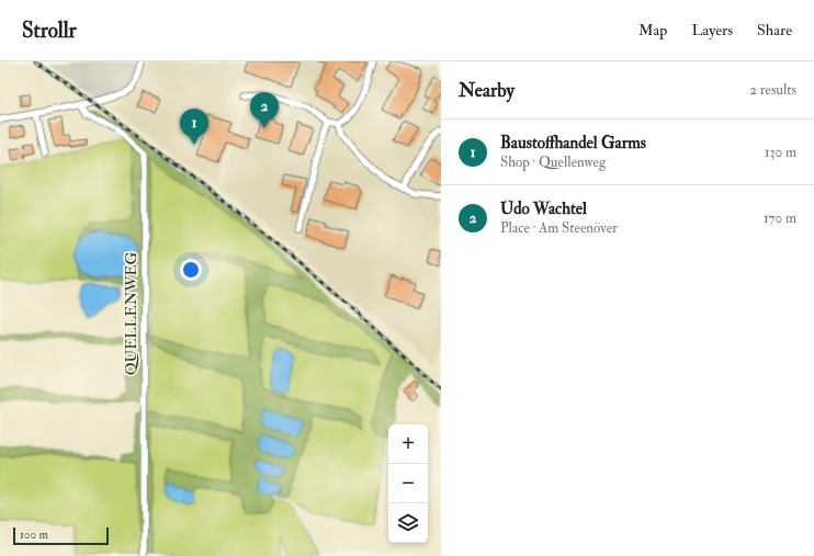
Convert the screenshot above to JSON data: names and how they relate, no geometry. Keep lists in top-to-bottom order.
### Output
{
  "streets": {
    "street": ["QUELLENWEG"]
  },
  "scale_bar": "100 m",
  "page": {
    "header": "Strollr",
    "nav": ["Map", "Layers", "Share"],
    "heading": ["Nearby", "2 results"],
    "pins": ["2", "1"],
    "list": [
      {
        "mark": "1",
        "name": "Baustoffhandel Garms",
        "note": "Shop · Quellenweg",
        "value": "130 m"
      },
      {
        "mark": "2",
        "name": "Udo Wachtel",
        "note": "Place · Am Steenöver",
        "value": "170 m"
      }
    ],
    "map_buttons": ["+", "−"],
    "scale": "100 m"
  }
}
